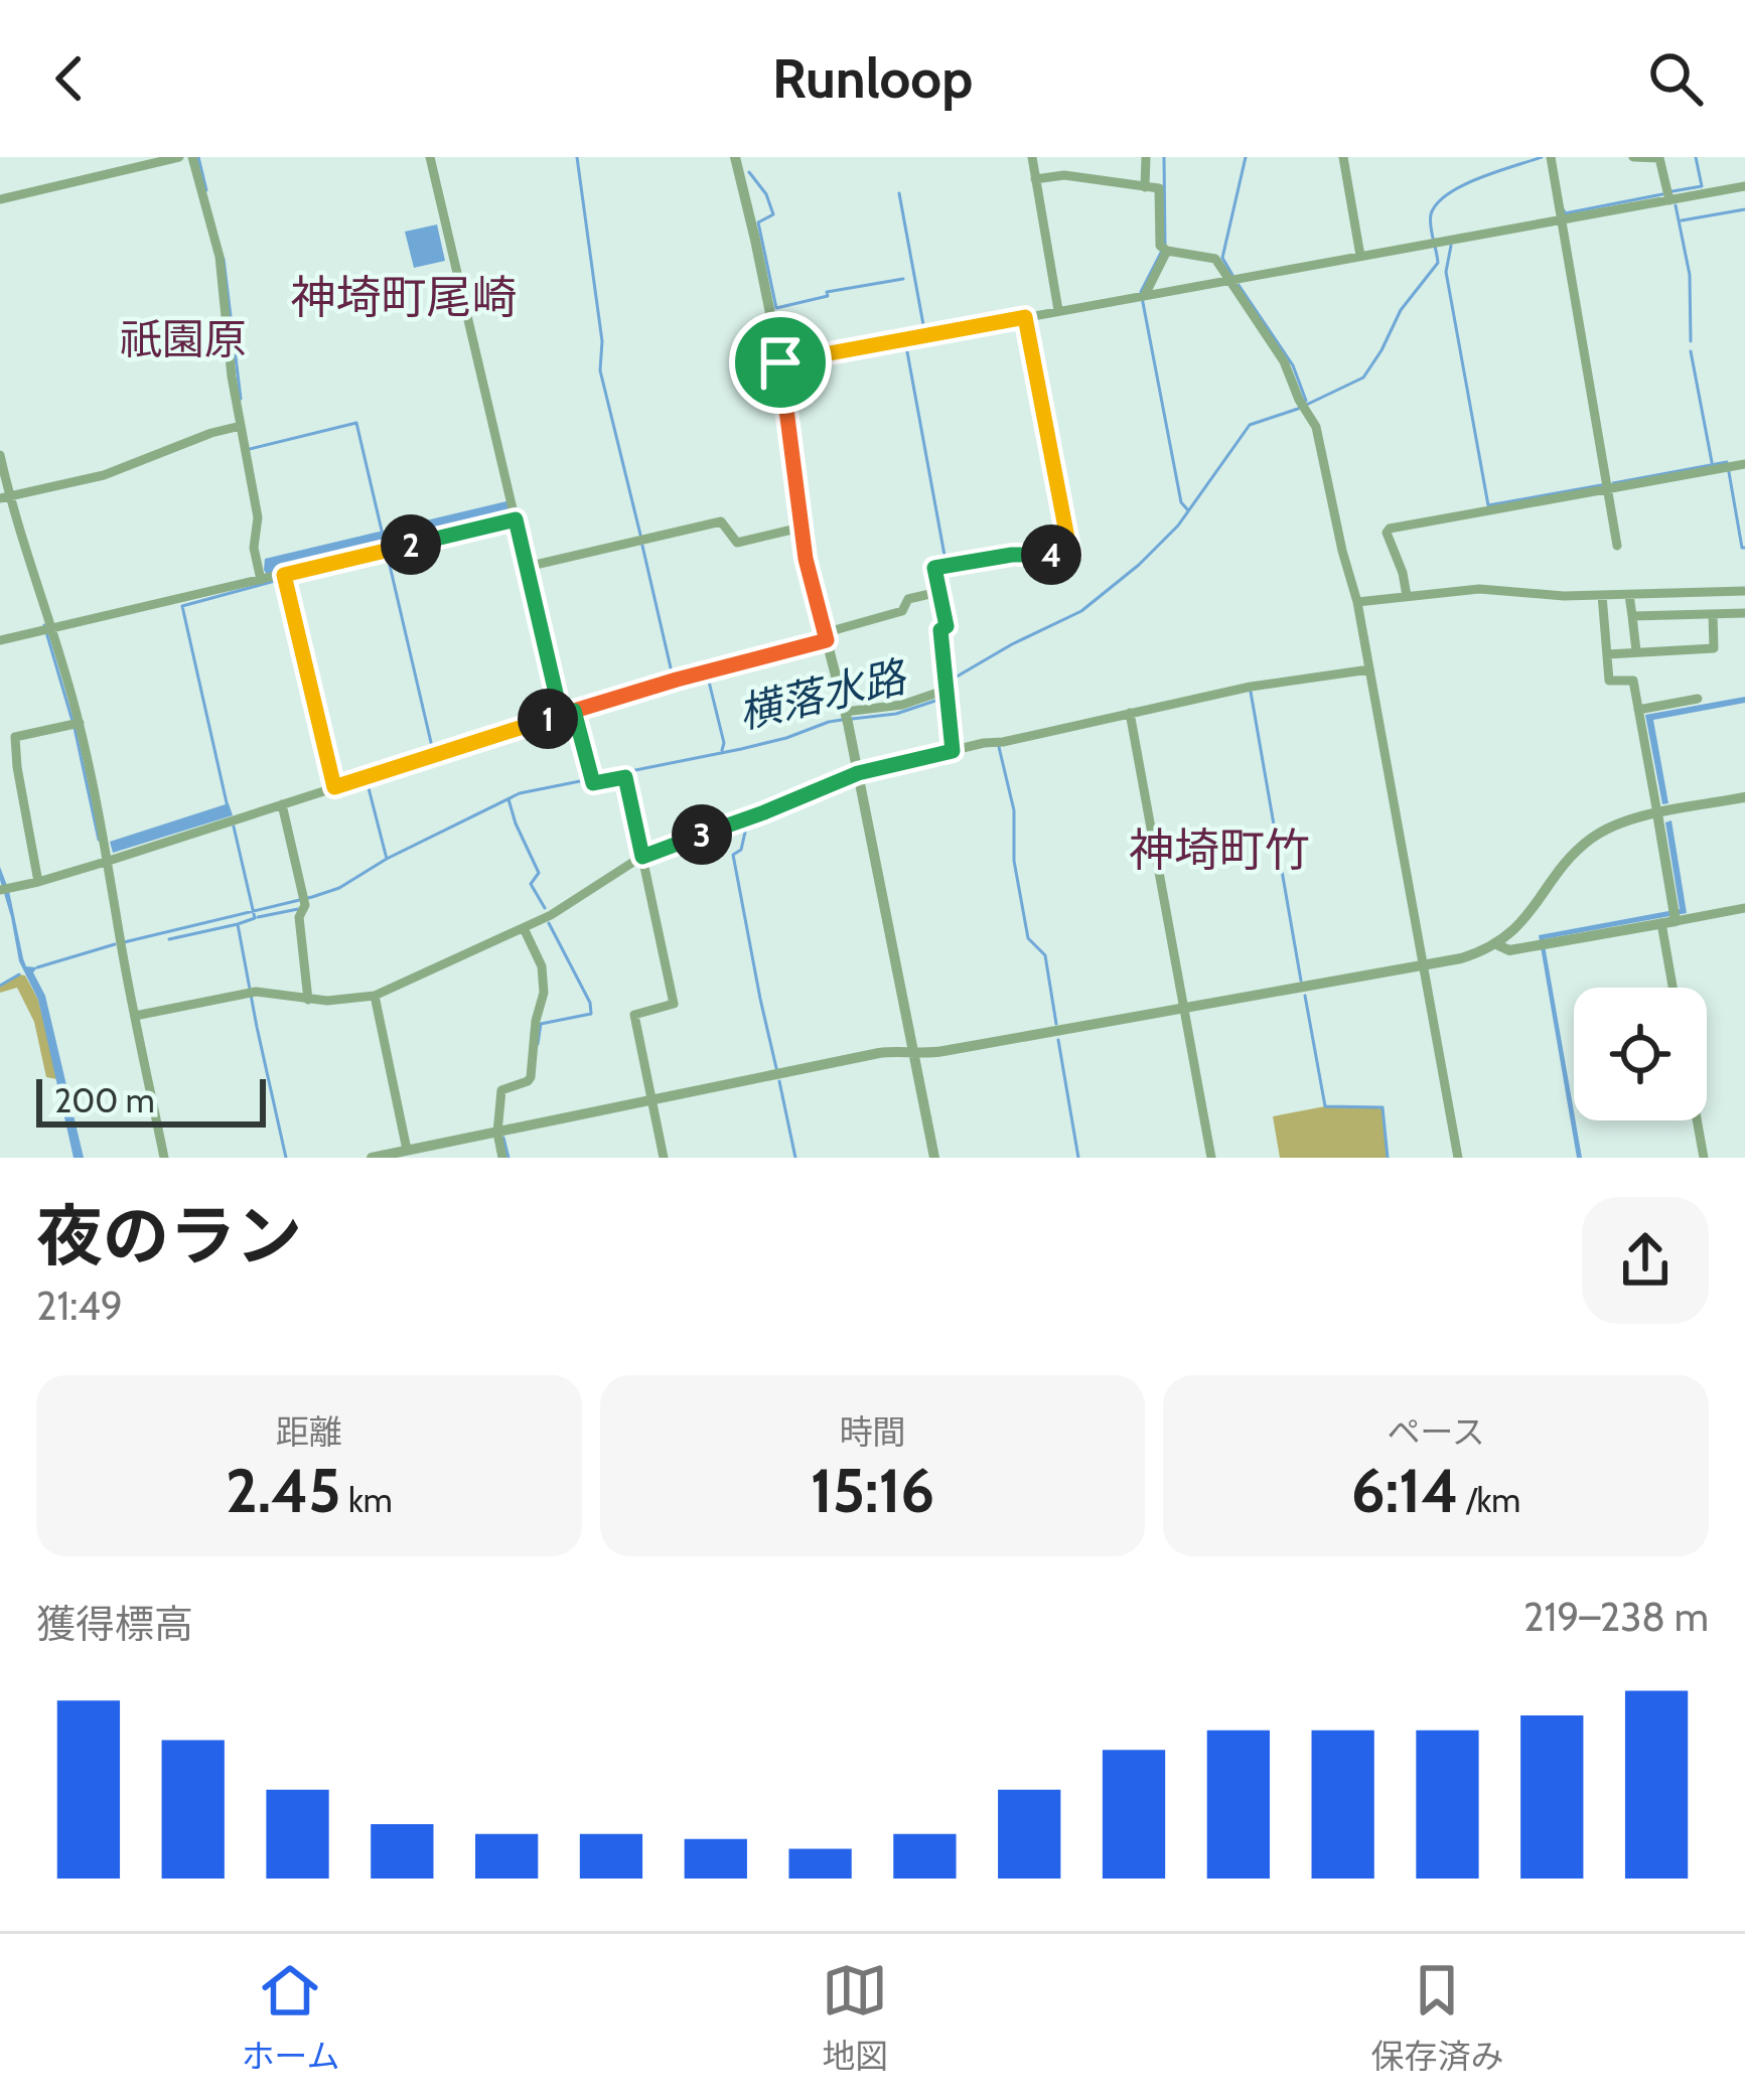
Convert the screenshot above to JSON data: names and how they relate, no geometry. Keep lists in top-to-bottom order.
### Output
{
  "districts": ["神埼町尾崎", "祇園原", "神埼町竹"],
  "water": ["横落水路"],
  "scale_bar": "200 m",
  "page": {
    "header": "Runloop",
    "pins": [
      "2",
      "4",
      "1",
      "3"
    ],
    "scale": "200 m",
    "heading": ["夜のラン", "21:49"],
    "stats": [
      ["距離", "2.45 km"],
      ["時間", "15:16"],
      ["ペース", "6:14 /km"]
    ],
    "chart": ["獲得標高", "219–238 m"],
    "tabs": ["ホーム", "地図", "保存済み"]
  }
}
